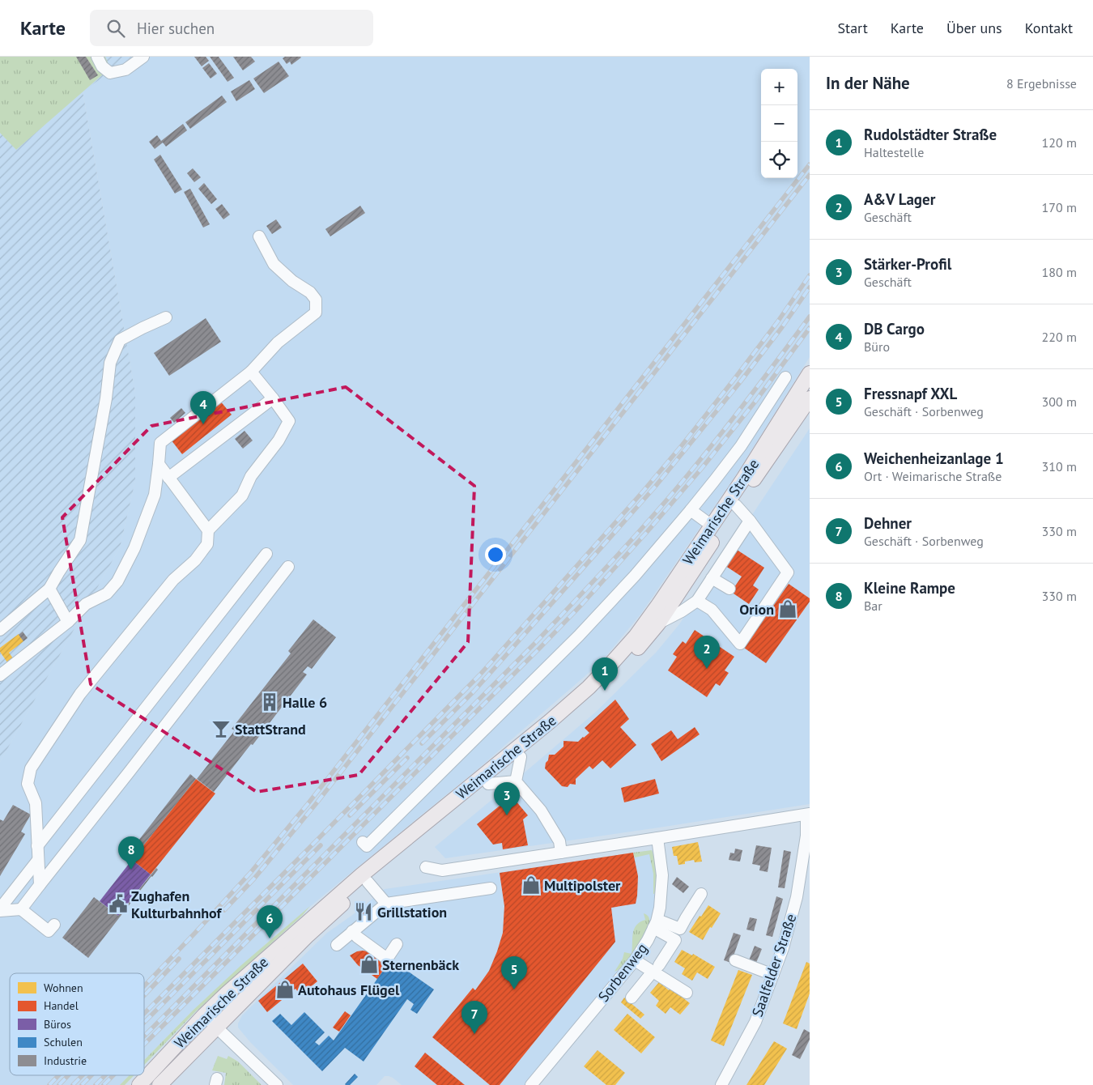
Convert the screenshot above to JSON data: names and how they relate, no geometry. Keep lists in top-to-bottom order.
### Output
{
  "streets": {
    "main road": ["Weimarische Straße"],
    "street": ["Saalfelder Straße", "Sorbenweg"]
  },
  "places": {
    "shop": [
      "Orion",
      "Multipolster",
      "Sternenbäck",
      "Autohaus Flügel"
    ],
    "building": ["Halle 6"],
    "bar": ["StattStrand"],
    "public building": ["Zughafen Kulturbahnhof"],
    "restaurant": ["Grillstation"]
  },
  "legend": [
    "Wohnen",
    "Handel",
    "Büros",
    "Schulen",
    "Industrie"
  ],
  "page": {
    "header": "Karte",
    "search": "Hier suchen",
    "nav": [
      "Start",
      "Karte",
      "Über uns",
      "Kontakt"
    ],
    "heading": ["In der Nähe", "8 Ergebnisse"],
    "map_buttons": ["+", "−"],
    "list": [
      {
        "mark": "1",
        "name": "Rudolstädter Straße",
        "note": "Haltestelle",
        "value": "120 m"
      },
      {
        "mark": "2",
        "name": "A&V Lager",
        "note": "Geschäft",
        "value": "170 m"
      },
      {
        "mark": "3",
        "name": "Stärker-Profil",
        "note": "Geschäft",
        "value": "180 m"
      },
      {
        "mark": "4",
        "name": "DB Cargo",
        "note": "Büro",
        "value": "220 m"
      },
      {
        "mark": "5",
        "name": "Fressnapf XXL",
        "note": "Geschäft · Sorbenweg",
        "value": "300 m"
      },
      {
        "mark": "6",
        "name": "Weichenheizanlage 1",
        "note": "Ort · Weimarische Straße",
        "value": "310 m"
      },
      {
        "mark": "7",
        "name": "Dehner",
        "note": "Geschäft · Sorbenweg",
        "value": "330 m"
      },
      {
        "mark": "8",
        "name": "Kleine Rampe",
        "note": "Bar",
        "value": "330 m"
      }
    ],
    "pins": [
      "4",
      "2",
      "1",
      "3",
      "8",
      "6",
      "5",
      "7"
    ]
  }
}
